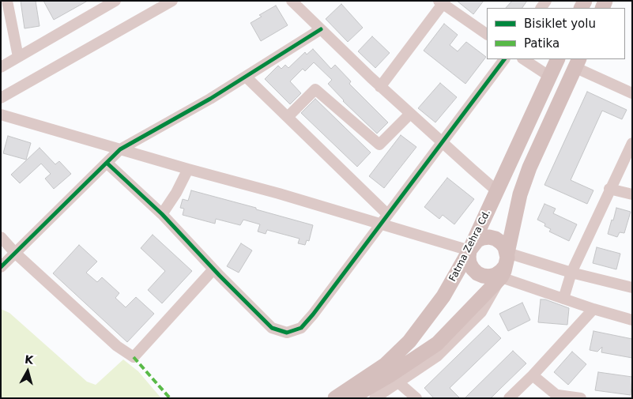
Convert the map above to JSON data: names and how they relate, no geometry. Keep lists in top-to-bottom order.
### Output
{
  "streets": {
    "main road": ["Fatma Zehra Cd."]
  },
  "legend": ["Bisiklet yolu", "Patika"],
  "north": "top"
}
